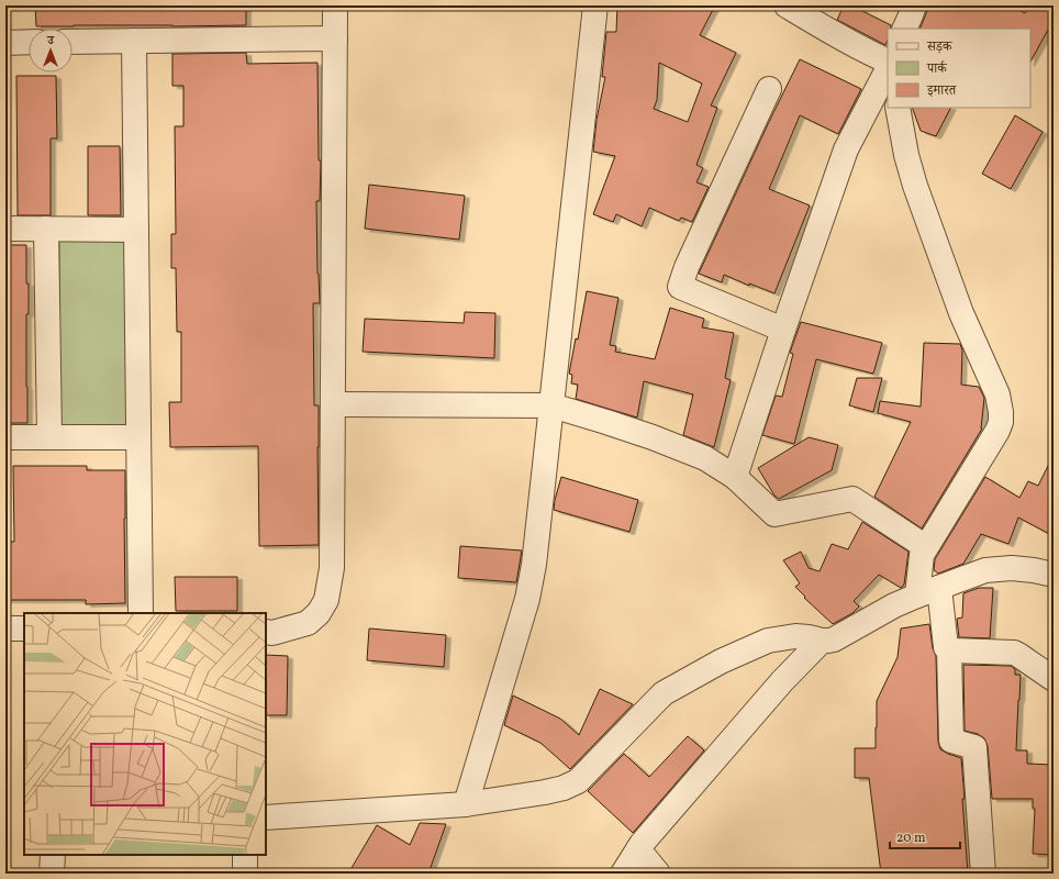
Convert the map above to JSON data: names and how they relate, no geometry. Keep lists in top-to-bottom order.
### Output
{
  "legend": ["सड़क", "पार्क", "इमारत"],
  "scale_bar": "20 m",
  "north": "top"
}
